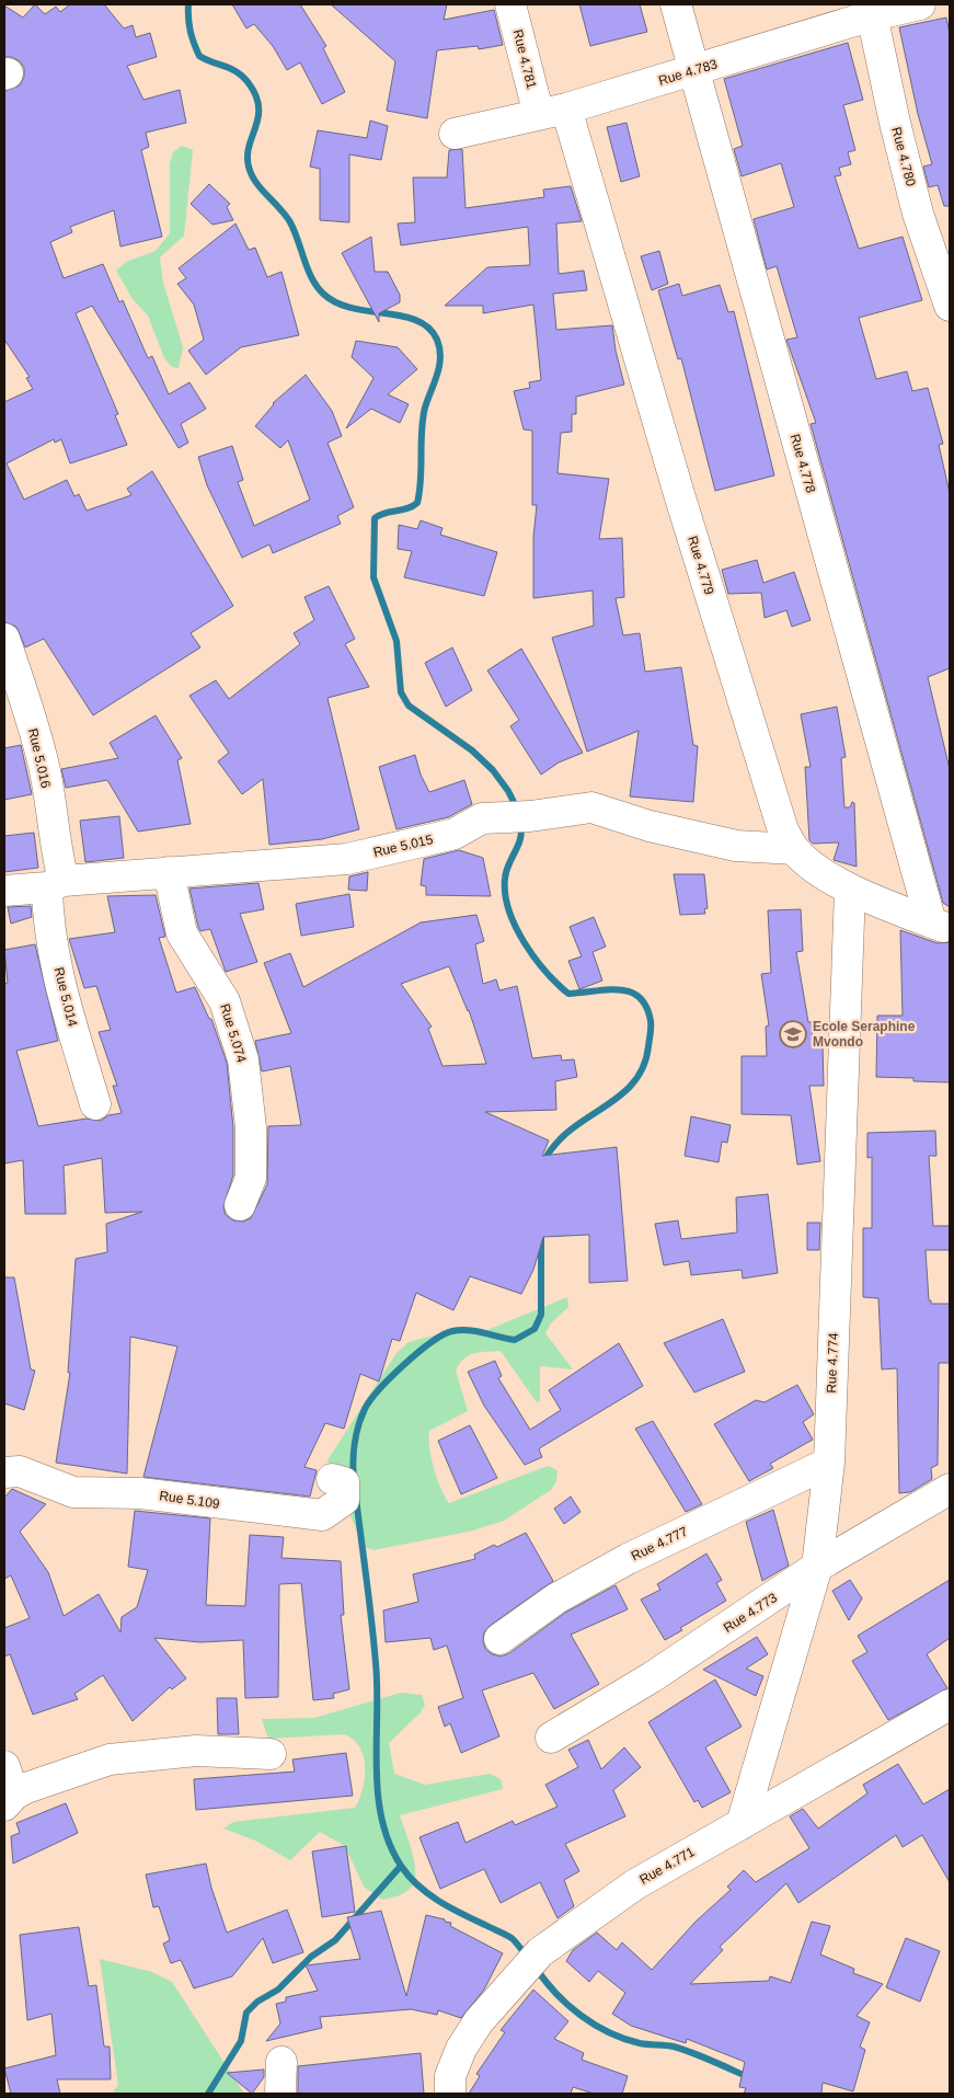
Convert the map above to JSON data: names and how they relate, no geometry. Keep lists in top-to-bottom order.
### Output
{
  "streets": {
    "street": [
      "Rue 4.781",
      "Rue 4.783",
      "Rue 4.780",
      "Rue 4.778",
      "Rue 4.779",
      "Rue 5.016",
      "Rue 5.015",
      "Rue 5.014",
      "Rue 5.074",
      "Rue 4.774",
      "Rue 5.109",
      "Rue 4.777",
      "Rue 4.773",
      "Rue 4.771"
    ]
  },
  "crossings": [
    ["Rue 4.781", "Rue 4.783"],
    ["Rue 4.781", "Rue 4.779"],
    ["Rue 4.783", "Rue 4.780"],
    ["Rue 4.783", "Rue 4.778"],
    ["Rue 4.783", "Rue 4.779"],
    ["Rue 4.778", "Rue 4.779"],
    ["Rue 4.779", "Rue 5.015"],
    ["Rue 4.779", "Rue 4.774"],
    ["Rue 5.016", "Rue 5.015"],
    ["Rue 5.016", "Rue 5.014"],
    ["Rue 5.015", "Rue 5.014"],
    ["Rue 5.015", "Rue 5.074"],
    ["Rue 4.774", "Rue 4.777"],
    ["Rue 4.774", "Rue 4.773"],
    ["Rue 4.774", "Rue 4.771"]
  ],
  "places": {
    "school or university": ["Ecole Seraphine Mvondo"]
  }
}
